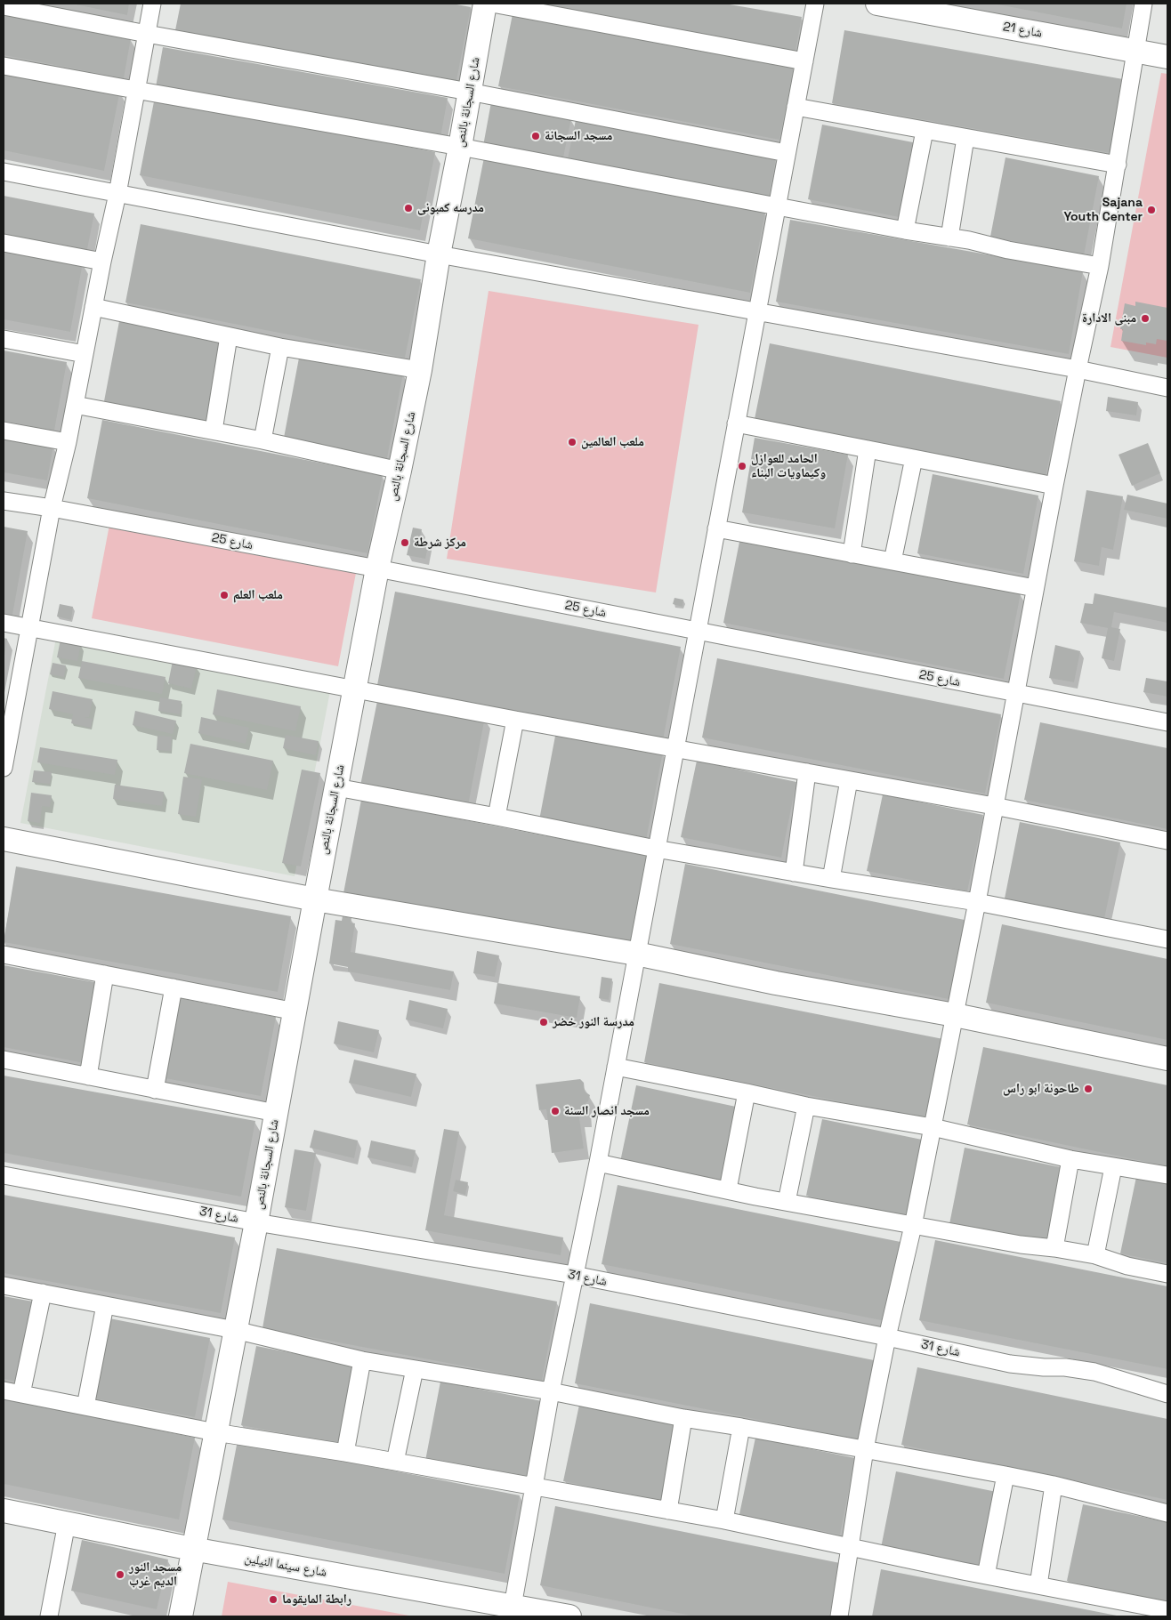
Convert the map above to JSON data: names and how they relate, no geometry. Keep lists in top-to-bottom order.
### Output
{
  "streets": {
    "street": [
      "شارع 21",
      "شارع السجانة بالنص",
      "شارع 25",
      "شارع 31",
      "شارع سينما النيلين"
    ]
  },
  "crossings": [
    ["شارع السجانة بالنص", "شارع 25"],
    ["شارع السجانة بالنص", "شارع 31"],
    ["شارع السجانة بالنص", "شارع سينما النيلين"]
  ],
  "places": [
    "مسجد السجانة",
    "مدرسه كمبونى",
    "Sajana Youth Center",
    "مبنى الادارة",
    "ملعب العالمين",
    "الحامد للعوازل وكيماويات البناء",
    "مركز شرطة",
    "ملعب العلم",
    "مدرسة النور خضر",
    "طاحونة ابو راس",
    "مسجد انصار السنة",
    "مسجد النور الديم غرب",
    "رابطة المايقوما"
  ]
}
